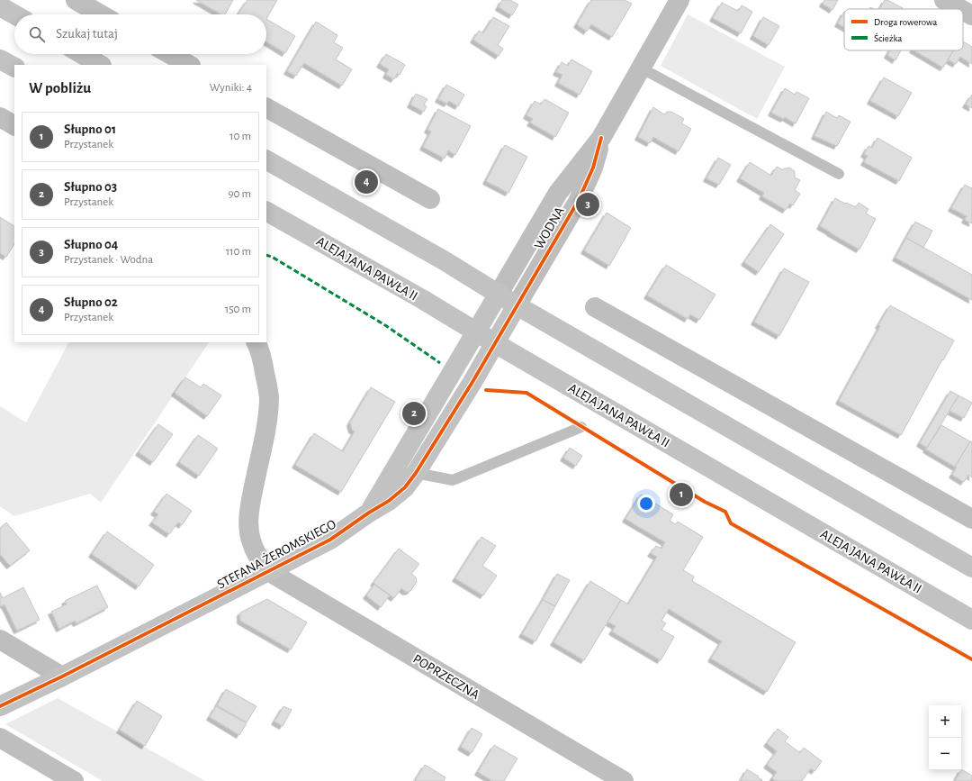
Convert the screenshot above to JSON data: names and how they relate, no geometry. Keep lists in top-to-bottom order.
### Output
{
  "streets": {
    "main road": ["ALEJA JANA PAWŁA II", "STEFANA ŻEROMSKIEGO"],
    "street": ["WODNA", "POPRZECZNA"]
  },
  "crossings": [
    ["WODNA", "STEFANA ŻEROMSKIEGO"],
    ["ALEJA JANA PAWŁA II", "STEFANA ŻEROMSKIEGO"],
    ["STEFANA ŻEROMSKIEGO", "POPRZECZNA"]
  ],
  "legend": ["Droga rowerowa", "Ścieżka"],
  "page": {
    "search": "Szukaj tutaj",
    "heading": ["W pobliżu", "Wyniki: 4"],
    "list": [
      {
        "mark": "1",
        "name": "Słupno 01",
        "note": "Przystanek",
        "value": "10 m"
      },
      {
        "mark": "2",
        "name": "Słupno 03",
        "note": "Przystanek",
        "value": "90 m"
      },
      {
        "mark": "3",
        "name": "Słupno 04",
        "note": "Przystanek · Wodna",
        "value": "110 m"
      },
      {
        "mark": "4",
        "name": "Słupno 02",
        "note": "Przystanek",
        "value": "150 m"
      }
    ],
    "pins": [
      "4",
      "3",
      "2",
      "1"
    ],
    "map_buttons": ["+", "−"]
  }
}
